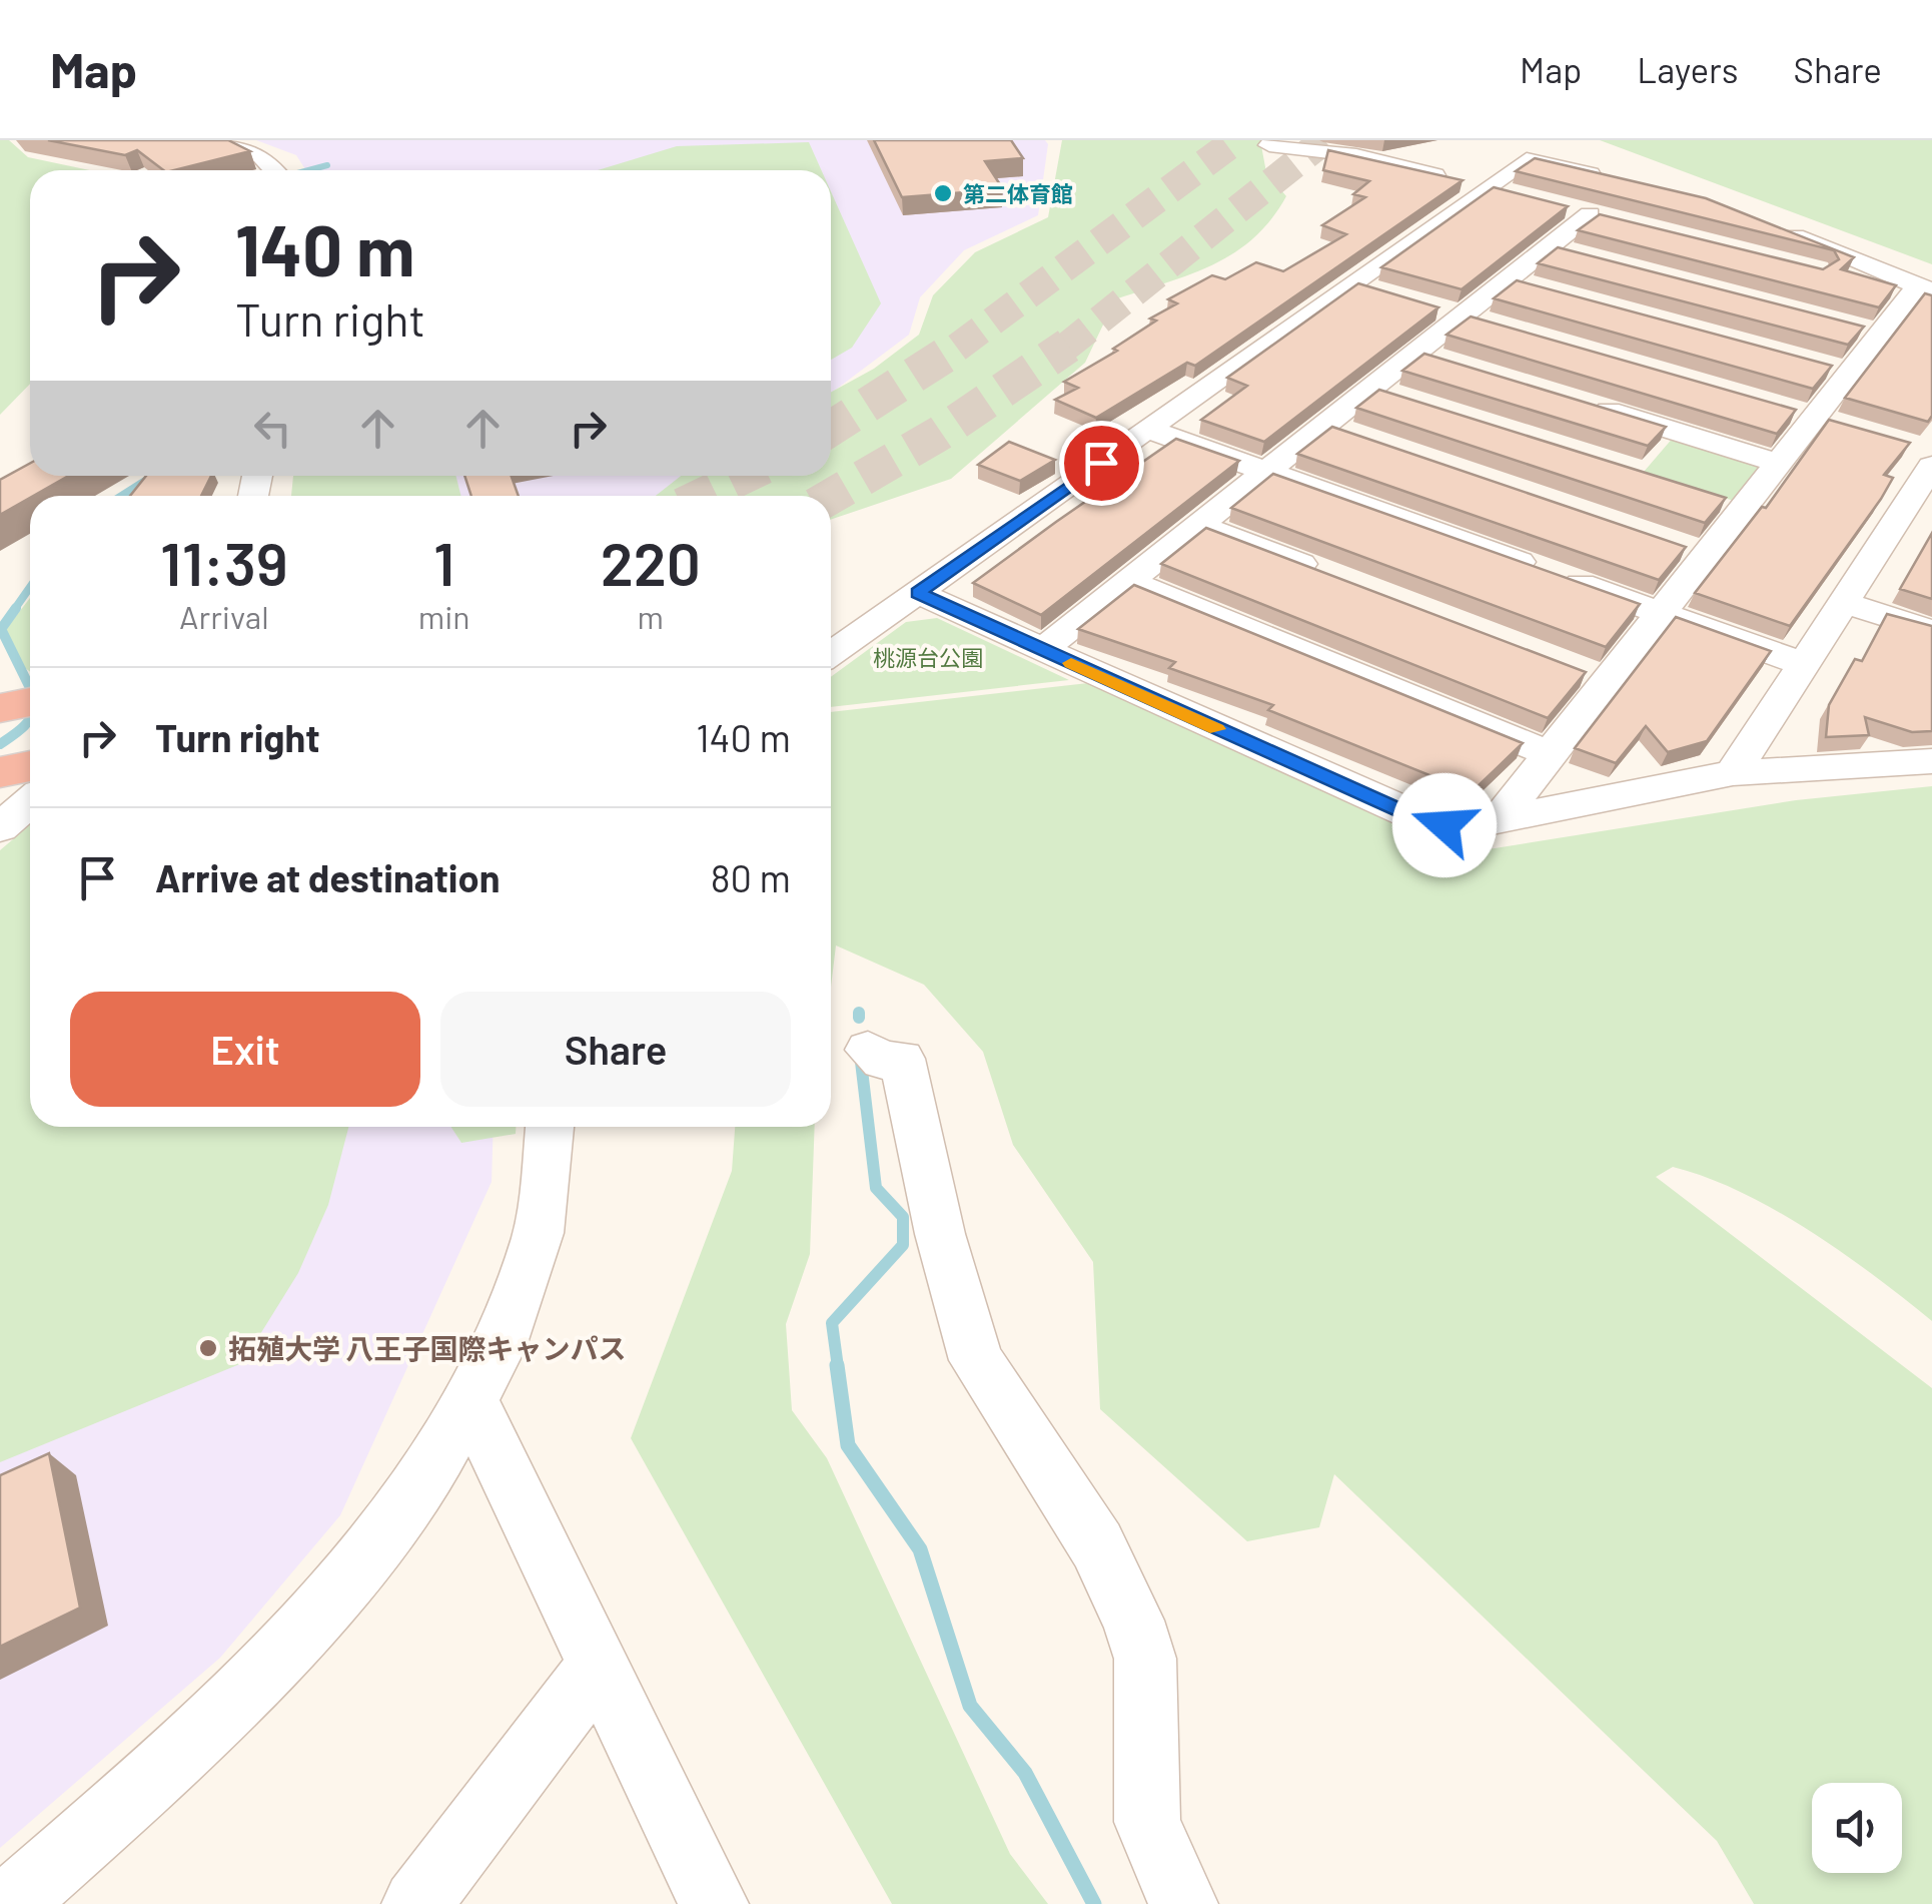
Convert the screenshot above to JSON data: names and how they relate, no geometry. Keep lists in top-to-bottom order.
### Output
{
  "parks": ["桃源台公園"],
  "places": ["第二体育館", "拓殖大学 八王子国際キャンパス"],
  "page": {
    "header": "Map",
    "nav": ["Map", "Layers", "Share"],
    "turn": ["140 m", "Turn right"],
    "eta": [
      "11:39",
      "Arrival",
      "1",
      "min",
      "220",
      "m"
    ],
    "list": [
      {
        "name": "Turn right",
        "value": "140 m"
      },
      {
        "name": "Arrive at destination",
        "value": "80 m"
      }
    ],
    "buttons": ["Exit", "Share"]
  }
}
